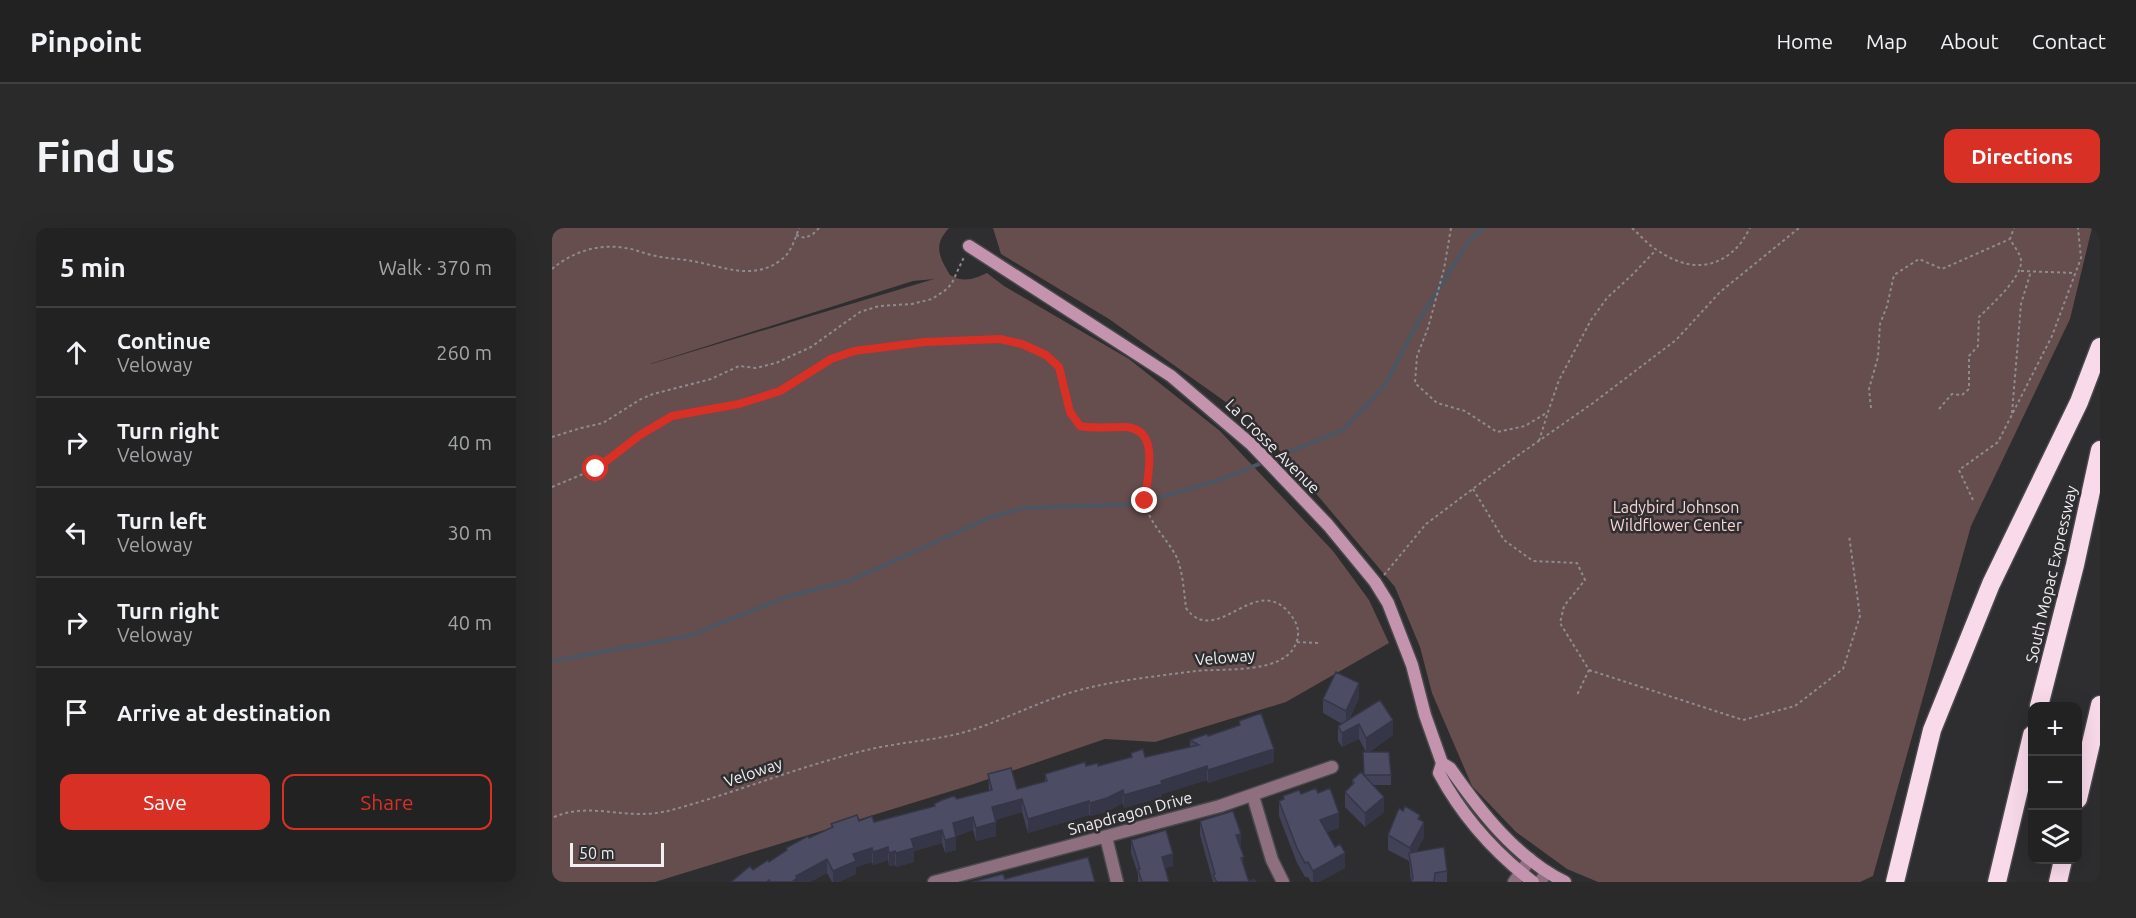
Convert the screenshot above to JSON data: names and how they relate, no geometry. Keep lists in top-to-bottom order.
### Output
{
  "streets": {
    "highway": ["South Mopac Expressway"],
    "street": ["La Crosse Avenue", "Snapdragon Drive"],
    "path": ["Veloway"]
  },
  "parks": ["Ladybird Johnson Wildflower Center"],
  "scale_bar": "50 m",
  "page": {
    "header": "Pinpoint",
    "nav": [
      "Home",
      "Map",
      "About",
      "Contact"
    ],
    "buttons": [
      "Directions",
      ["Save", "Share"]
    ],
    "title": "Find us",
    "heading": ["5 min", "Walk · 370 m"],
    "list": [
      ["Continue", "Veloway", "260 m"],
      ["Turn right", "Veloway", "40 m"],
      ["Turn left", "Veloway", "30 m"],
      ["Turn right", "Veloway", "40 m"],
      "Arrive at destination"
    ],
    "map_buttons": ["+", "−"],
    "scale": "50 m"
  }
}
